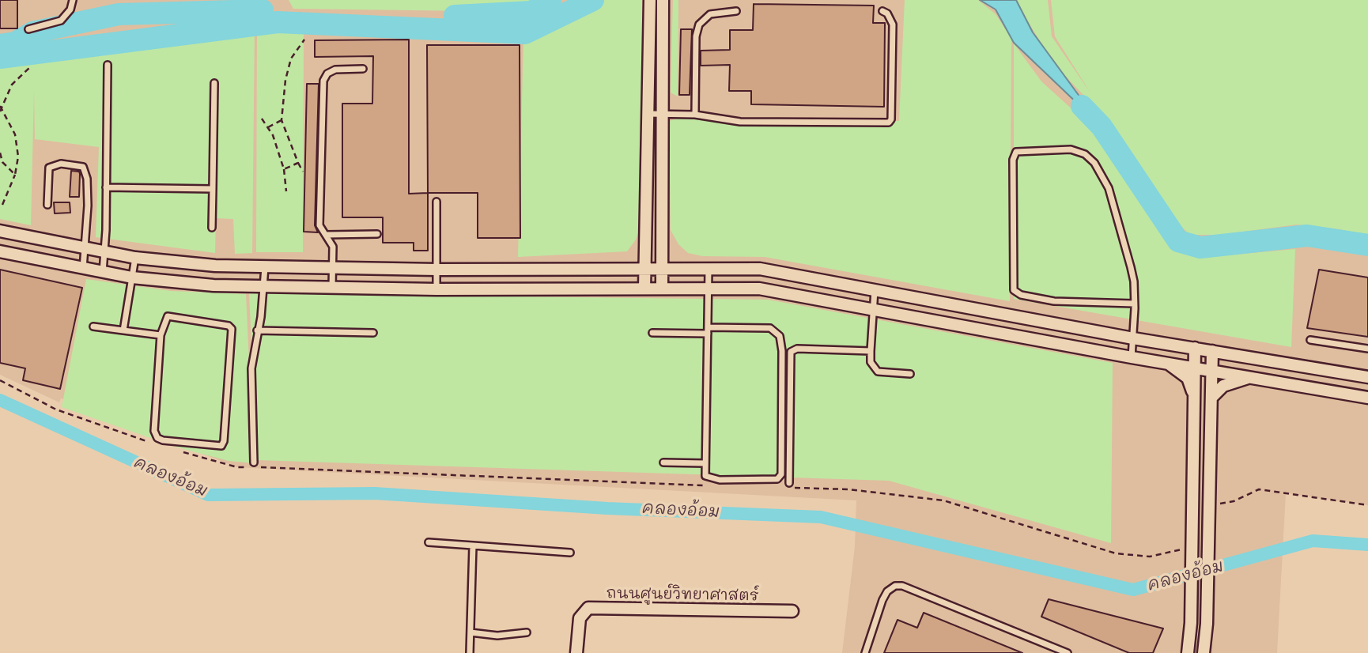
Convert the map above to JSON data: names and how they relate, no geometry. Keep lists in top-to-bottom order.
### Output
{
  "streets": {
    "street": ["ถนนศูนย์วิทยาศาสตร์"]
  },
  "water": ["คลองอ้อม"]
}
